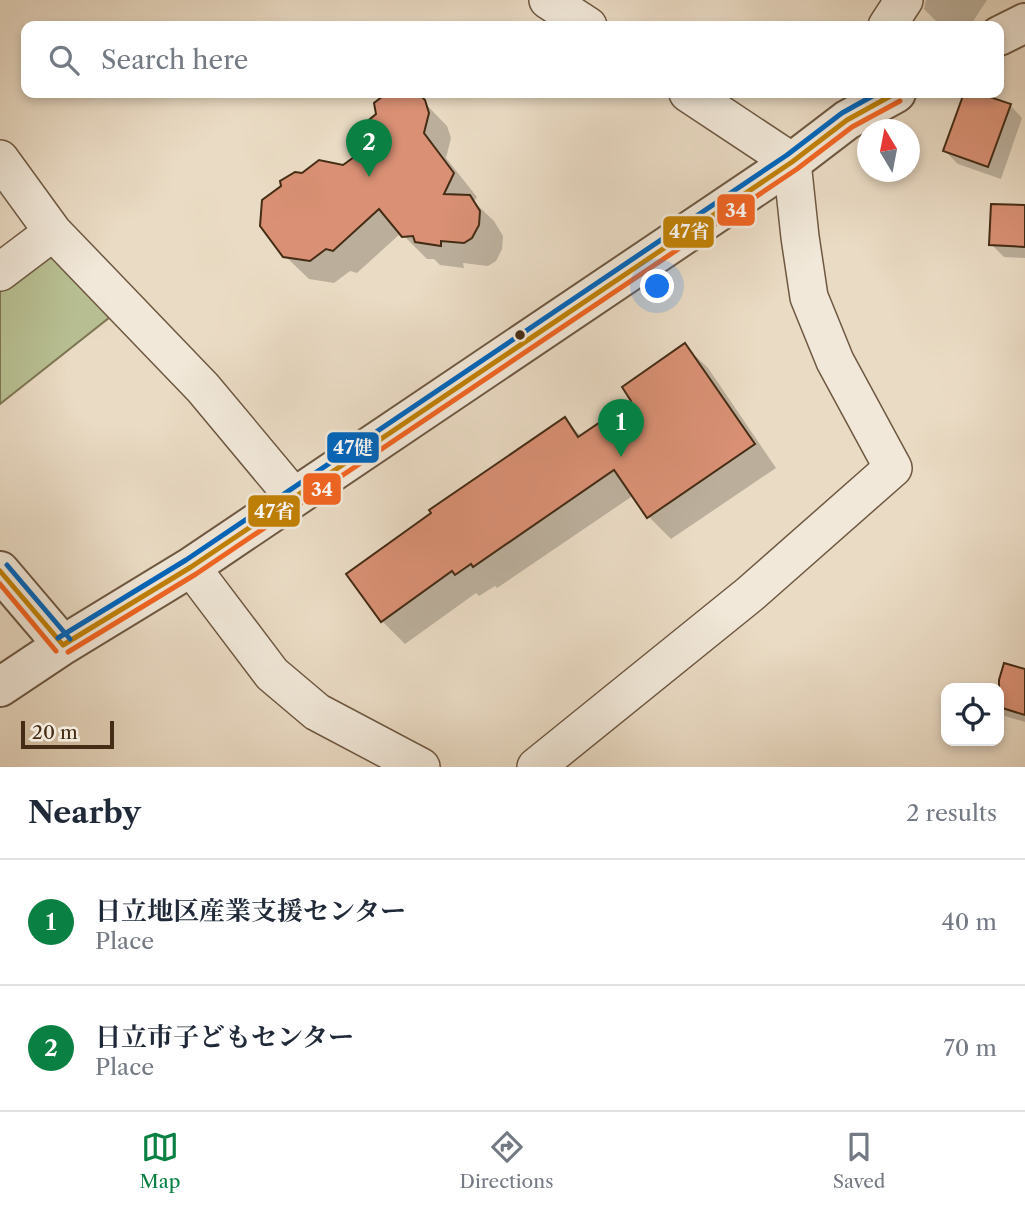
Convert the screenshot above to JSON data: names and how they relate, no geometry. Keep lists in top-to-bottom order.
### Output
{
  "lines": ["transit line 47省", "transit line 47健", "transit line 34"],
  "scale_bar": "20 m",
  "north": "top",
  "page": {
    "search": "Search here",
    "pins": ["2", "1"],
    "scale": "20 m",
    "heading": ["Nearby", "2 results"],
    "list": [
      {
        "mark": "1",
        "name": "日立地区産業支援センター",
        "note": "Place",
        "value": "40 m"
      },
      {
        "mark": "2",
        "name": "日立市子どもセンター",
        "note": "Place",
        "value": "70 m"
      }
    ],
    "nav": ["Map", "Directions", "Saved"]
  }
}
